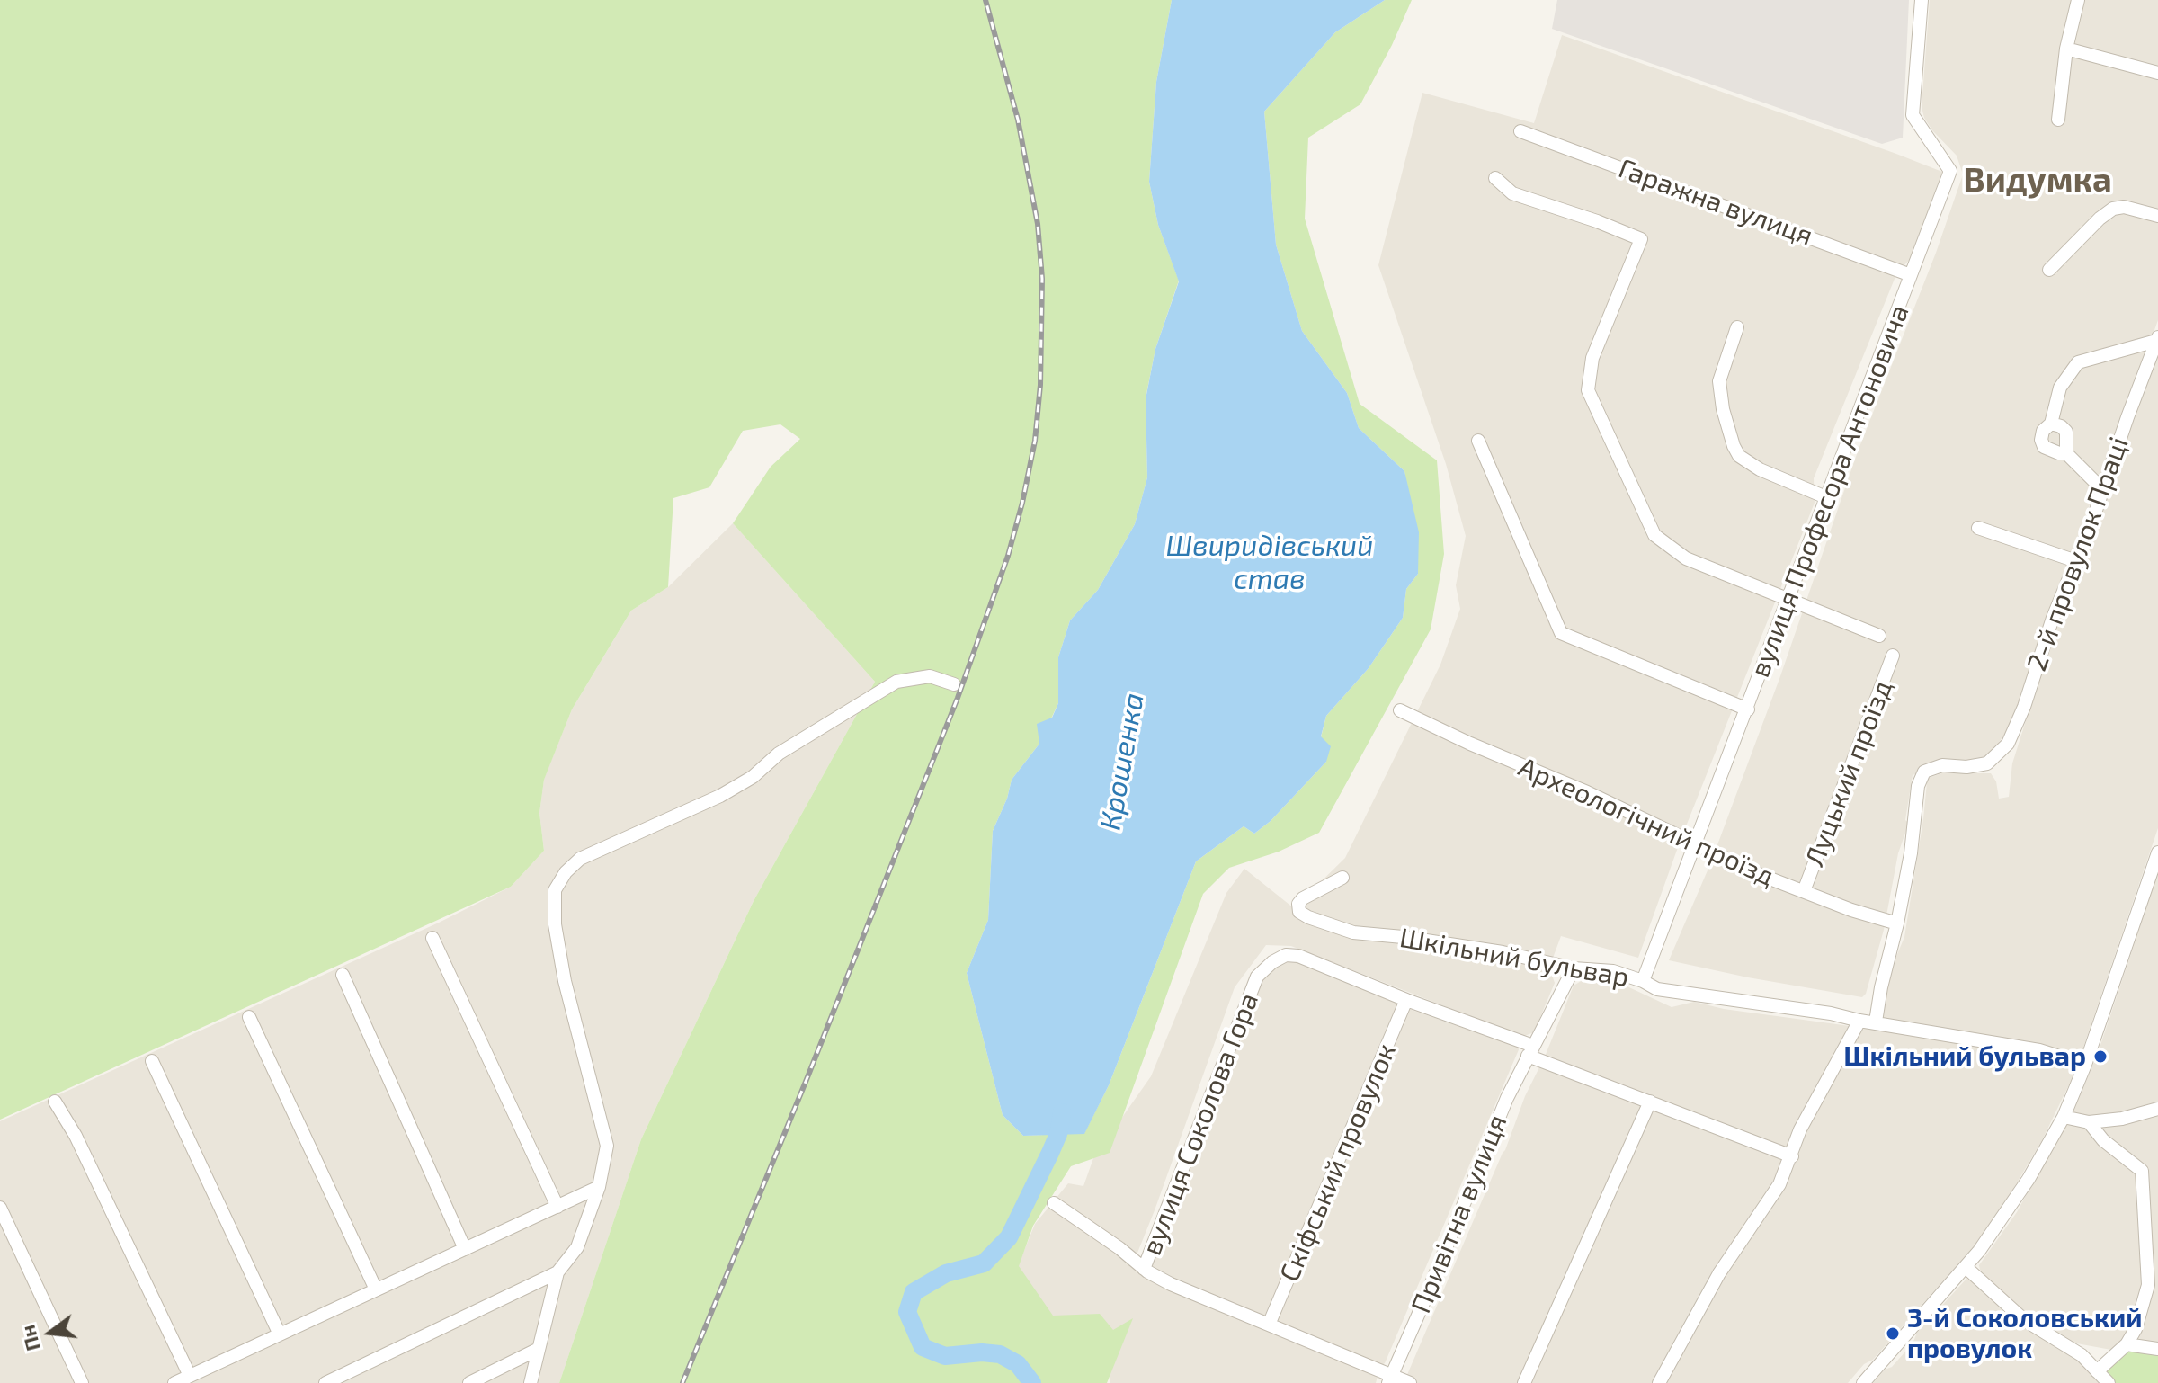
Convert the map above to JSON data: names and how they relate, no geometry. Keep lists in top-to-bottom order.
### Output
{
  "streets": {
    "street": [
      "Гаражна вулиця",
      "вулиця Професора Антоновича",
      "2-й провулок Праці",
      "Луцький проїзд",
      "Археологічний проїзд",
      "Шкільний бульвар",
      "вулиця Соколова Гора",
      "Скіфський провулок",
      "Привітна вулиця"
    ]
  },
  "crossings": [
    ["Гаражна вулиця", "вулиця Професора Антоновича"],
    ["вулиця Професора Антоновича", "Археологічний проїзд"],
    ["вулиця Професора Антоновича", "Шкільний бульвар"],
    ["2-й провулок Праці", "Археологічний проїзд"],
    ["Луцький проїзд", "Археологічний проїзд"],
    ["вулиця Соколова Гора", "Скіфський провулок"],
    ["вулиця Соколова Гора", "Привітна вулиця"]
  ],
  "districts": ["Видумка"],
  "water": ["Швиридівський став", "Крошенка"],
  "places": ["Шкільний бульвар", "3-й Соколовський провулок"],
  "north": "left"
}
